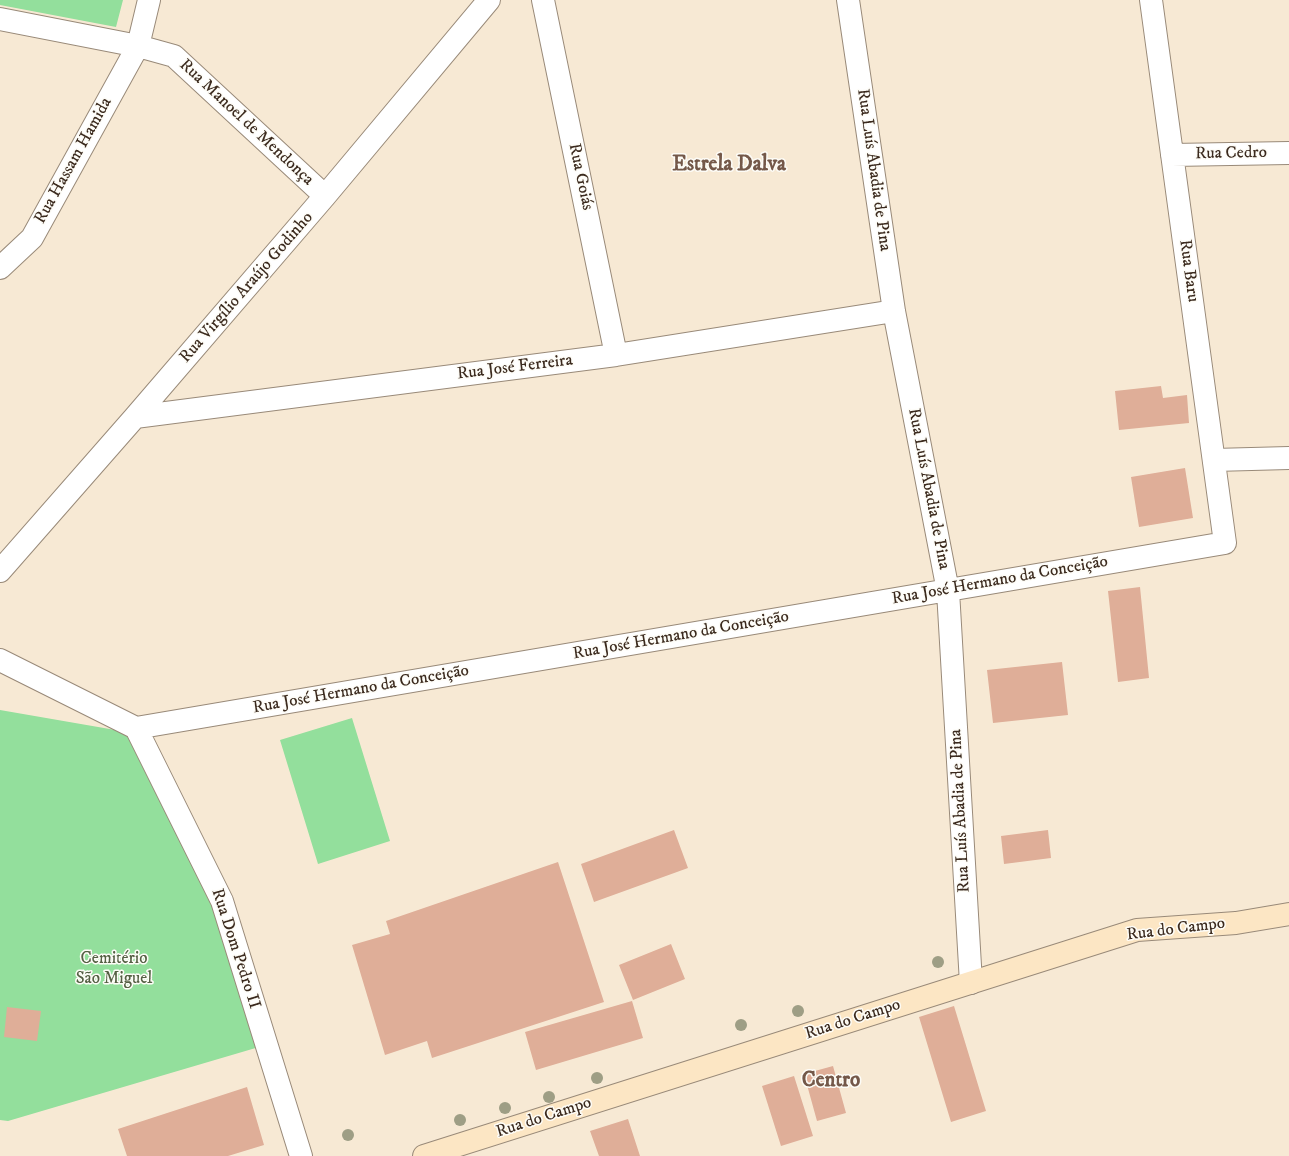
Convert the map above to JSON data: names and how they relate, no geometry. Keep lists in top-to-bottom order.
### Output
{
  "streets": {
    "street": [
      "Rua Manoel de Mendonça",
      "Rua Cedro",
      "Rua Hassam Hamida",
      "Rua Luís Abadia de Pina",
      "Rua Goiás",
      "Rua Baru",
      "Rua Virgílio Araújo Godinho",
      "Rua José Ferreira",
      "Rua José Hermano da Conceição",
      "Rua do Campo",
      "Rua Dom Pedro II"
    ]
  },
  "crossings": [
    ["Rua Manoel de Mendonça", "Rua Hassam Hamida"],
    ["Rua Manoel de Mendonça", "Rua Virgílio Araújo Godinho"],
    ["Rua Cedro", "Rua Baru"],
    ["Rua Luís Abadia de Pina", "Rua José Ferreira"],
    ["Rua Luís Abadia de Pina", "Rua José Hermano da Conceição"],
    ["Rua Luís Abadia de Pina", "Rua do Campo"],
    ["Rua Goiás", "Rua José Ferreira"],
    ["Rua Baru", "Rua José Hermano da Conceição"],
    ["Rua Virgílio Araújo Godinho", "Rua José Ferreira"],
    ["Rua José Hermano da Conceição", "Rua Dom Pedro II"]
  ],
  "districts": ["Estrela Dalva", "Centro"],
  "parks": ["Cemitério São Miguel"]
}
